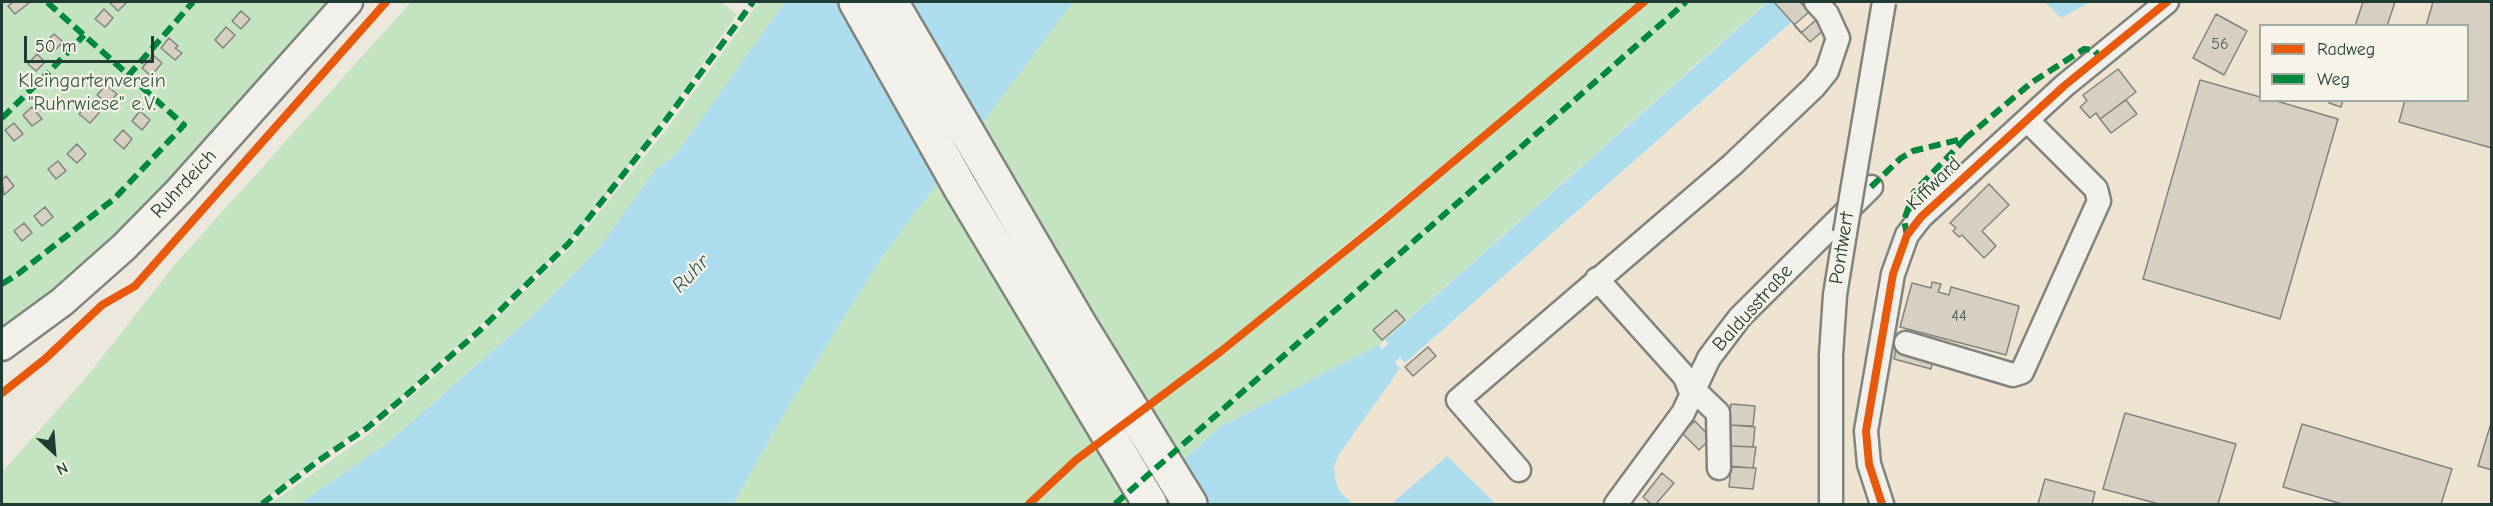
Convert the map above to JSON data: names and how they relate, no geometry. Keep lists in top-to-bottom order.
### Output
{
  "streets": {
    "main road": ["Ruhrdeich"],
    "street": ["Kiffward", "Pontwert", "Baldusstraße"]
  },
  "water": ["Ruhr"],
  "parks": ["Kleingartenverein \"Ruhrwiese\" e.V."],
  "house_numbers": ["56", "44"],
  "legend": ["Radweg", "Weg"],
  "scale_bar": "50 m",
  "north": "bottom right"
}
